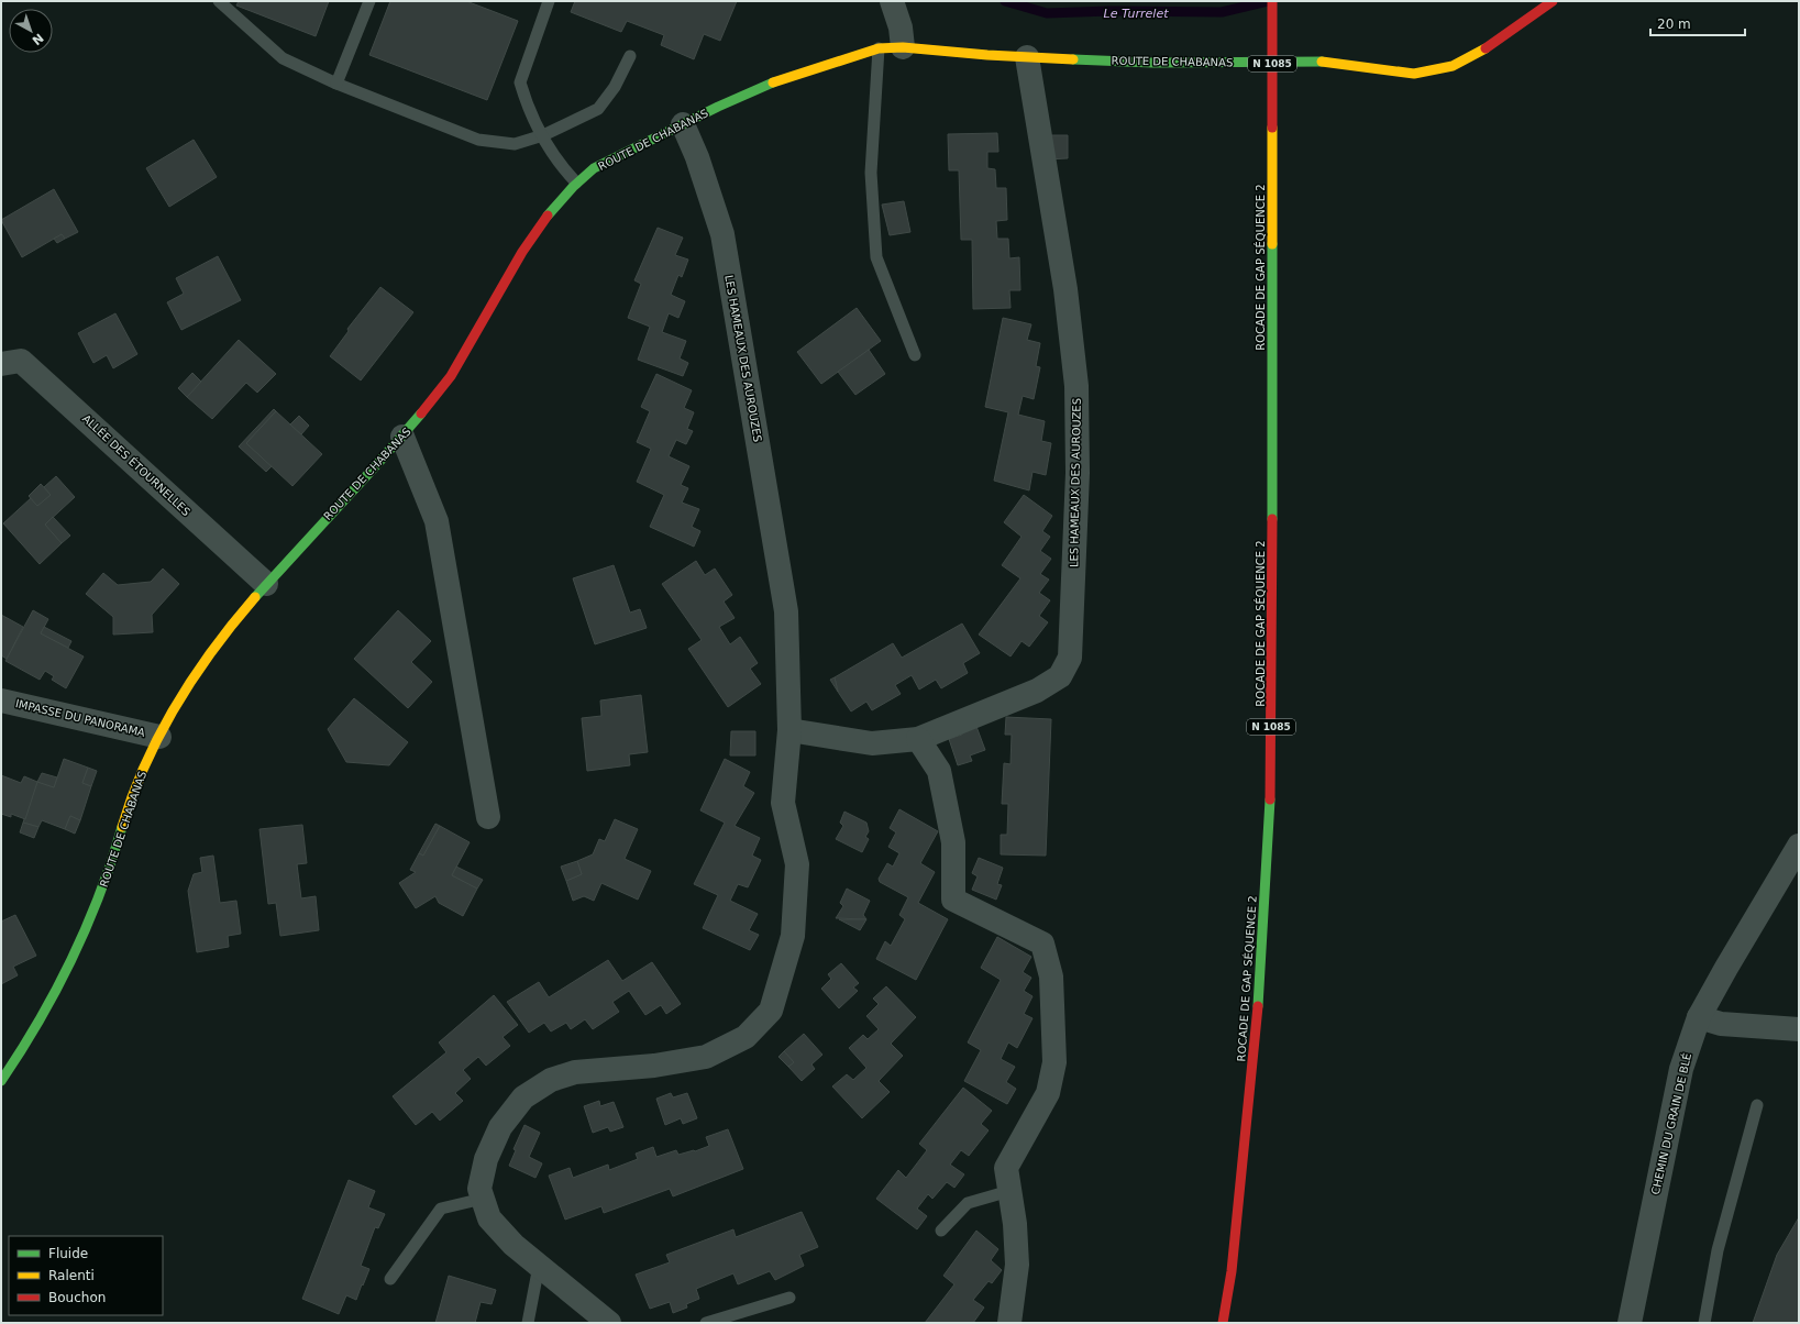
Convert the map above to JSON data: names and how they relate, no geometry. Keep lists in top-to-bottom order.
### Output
{
  "streets": {
    "street": [
      "ROUTE DE CHABANAS",
      "N 1085",
      "ROCADE DE GAP SÉQUENCE 2",
      "LES HAMEAUX DES AUROUZES",
      "ALLÉE DES ÉTOURNELLES",
      "IMPASSE DU PANORAMA",
      "CHEMIN DU GRAIN DE BLÉ"
    ]
  },
  "crossings": [
    ["ROUTE DE CHABANAS", "LES HAMEAUX DES AUROUZES"],
    ["ROUTE DE CHABANAS", "ALLÉE DES ÉTOURNELLES"],
    ["ROUTE DE CHABANAS", "IMPASSE DU PANORAMA"]
  ],
  "water": ["Le Turrelet"],
  "legend": ["Fluide", "Ralenti", "Bouchon"],
  "scale_bar": "20 m",
  "north": "bottom right"
}
